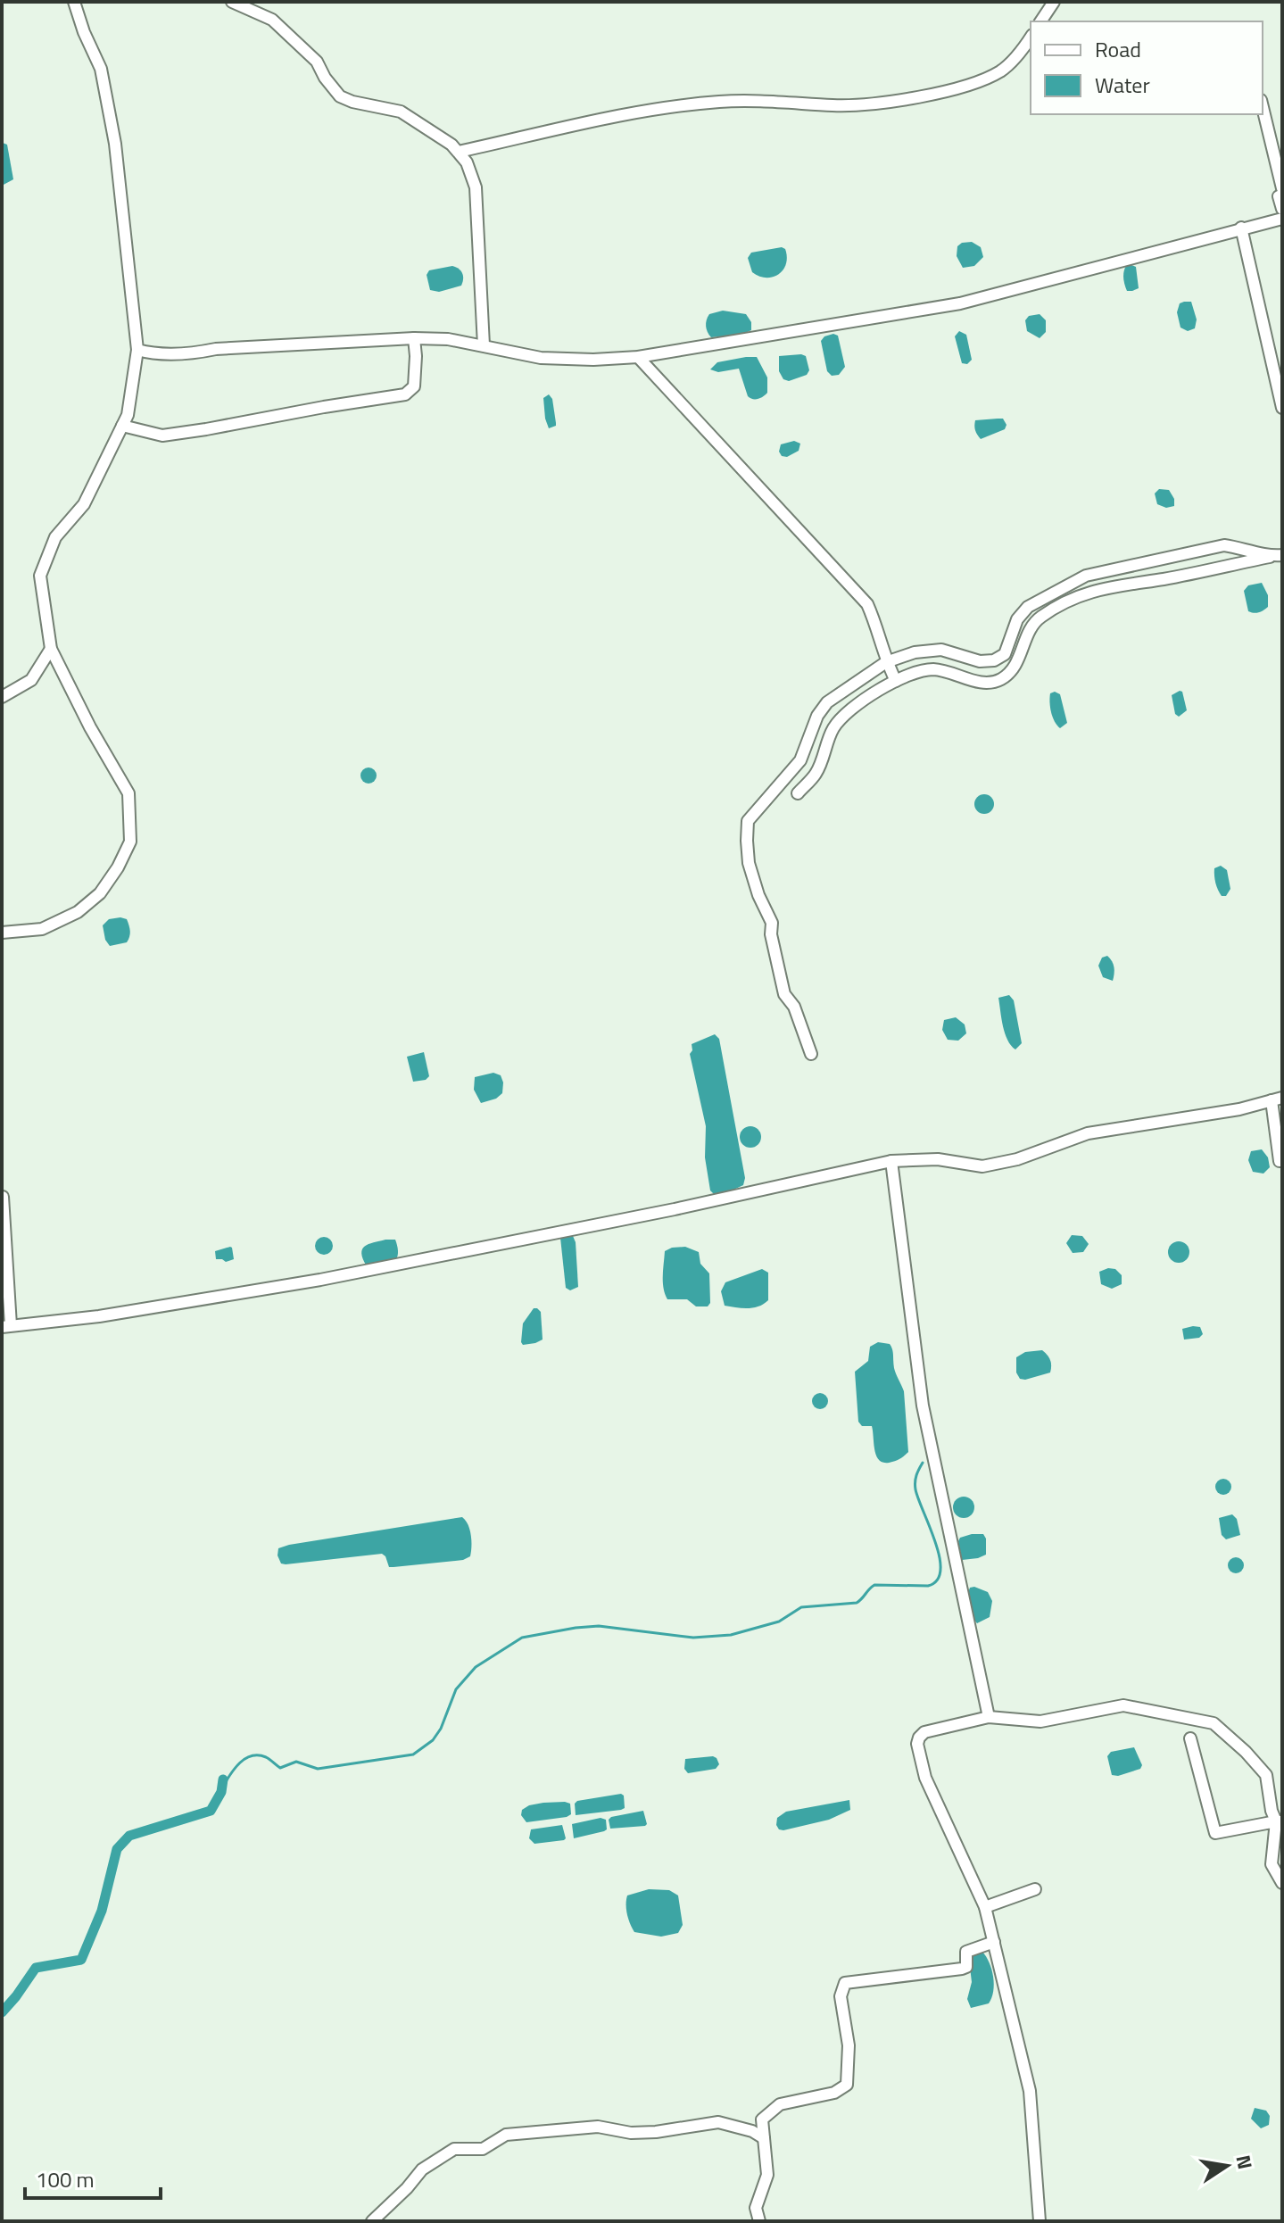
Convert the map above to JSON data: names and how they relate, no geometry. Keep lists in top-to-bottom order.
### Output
{
  "legend": ["Road", "Water"],
  "scale_bar": "100 m",
  "north": "right"
}
